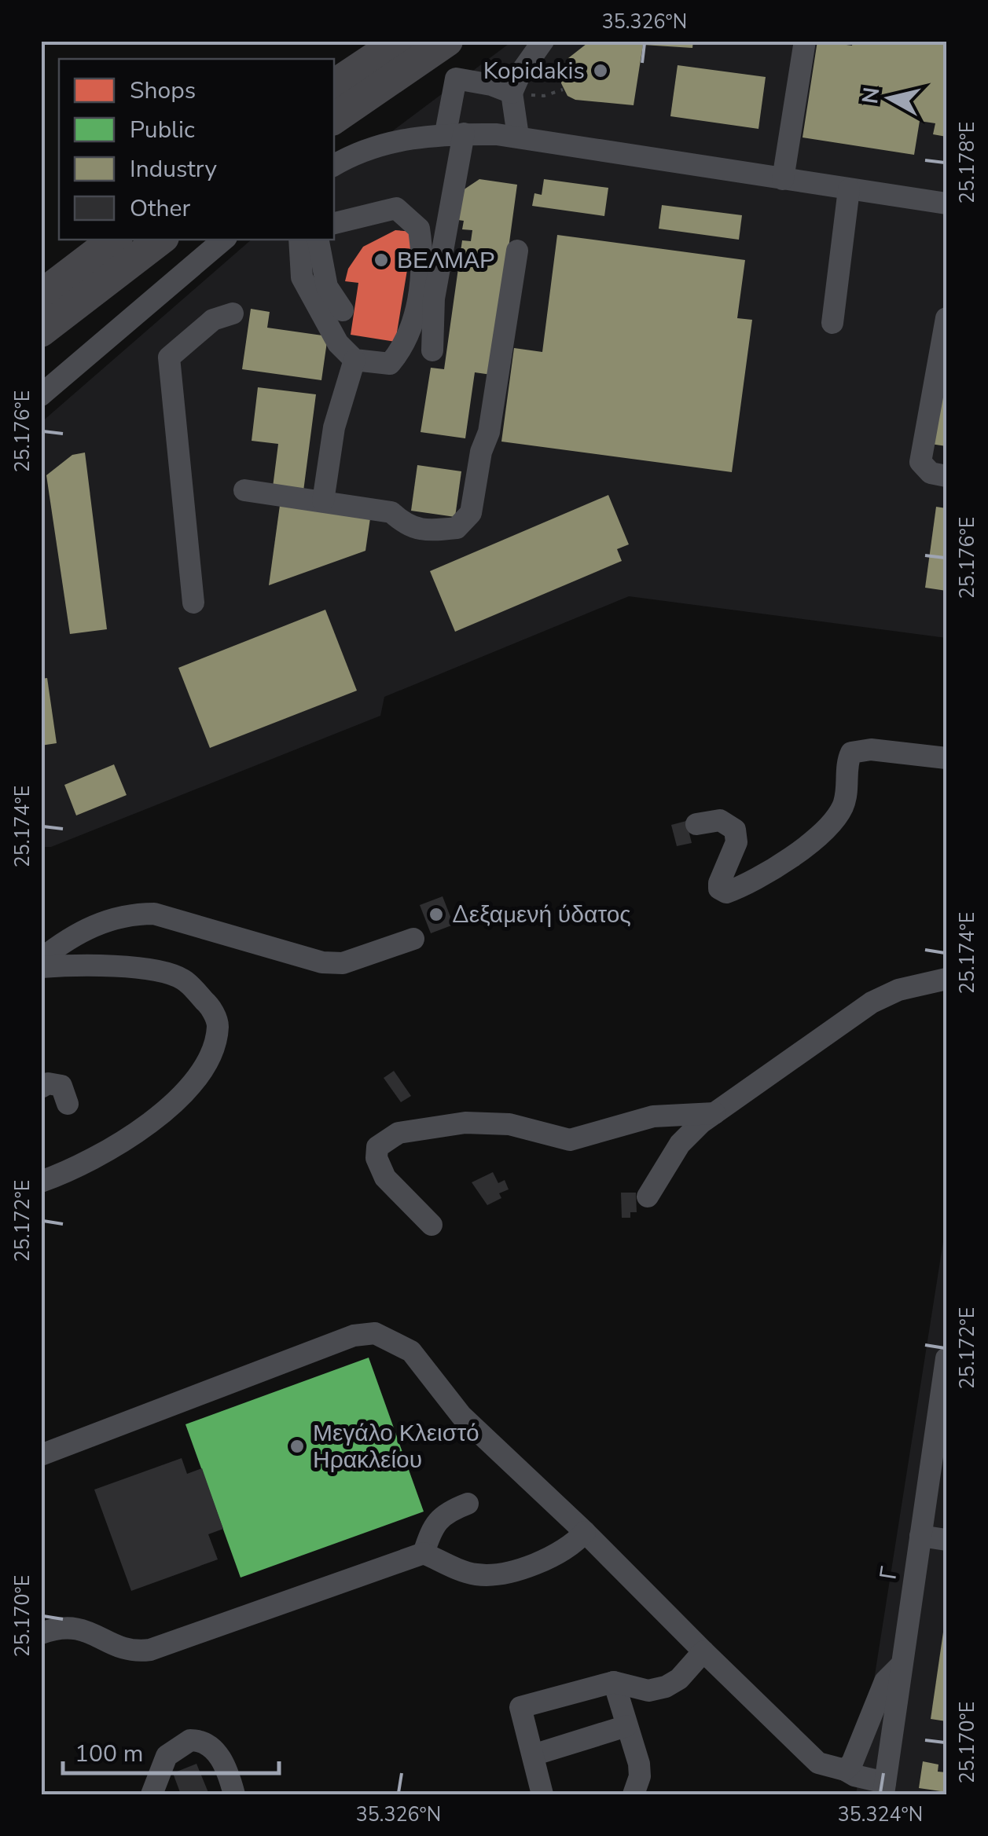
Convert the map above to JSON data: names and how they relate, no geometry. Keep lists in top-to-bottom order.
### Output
{
  "streets": {
    "street": ["Γ"]
  },
  "places": [
    "Kopidakis",
    "ΒΕΛΜΑΡ",
    "Δεξαμενή ύδατος",
    "Μεγάλο Κλειστό Ηρακλείου"
  ],
  "legend": [
    "Shops",
    "Public",
    "Industry",
    "Other"
  ],
  "scale_bar": "100 m",
  "north": "left",
  "coordinates": [
    "35.326°N",
    "25.178°E",
    "25.176°E",
    "25.174°E",
    "25.172°E",
    "25.170°E",
    "35.324°N"
  ]
}
